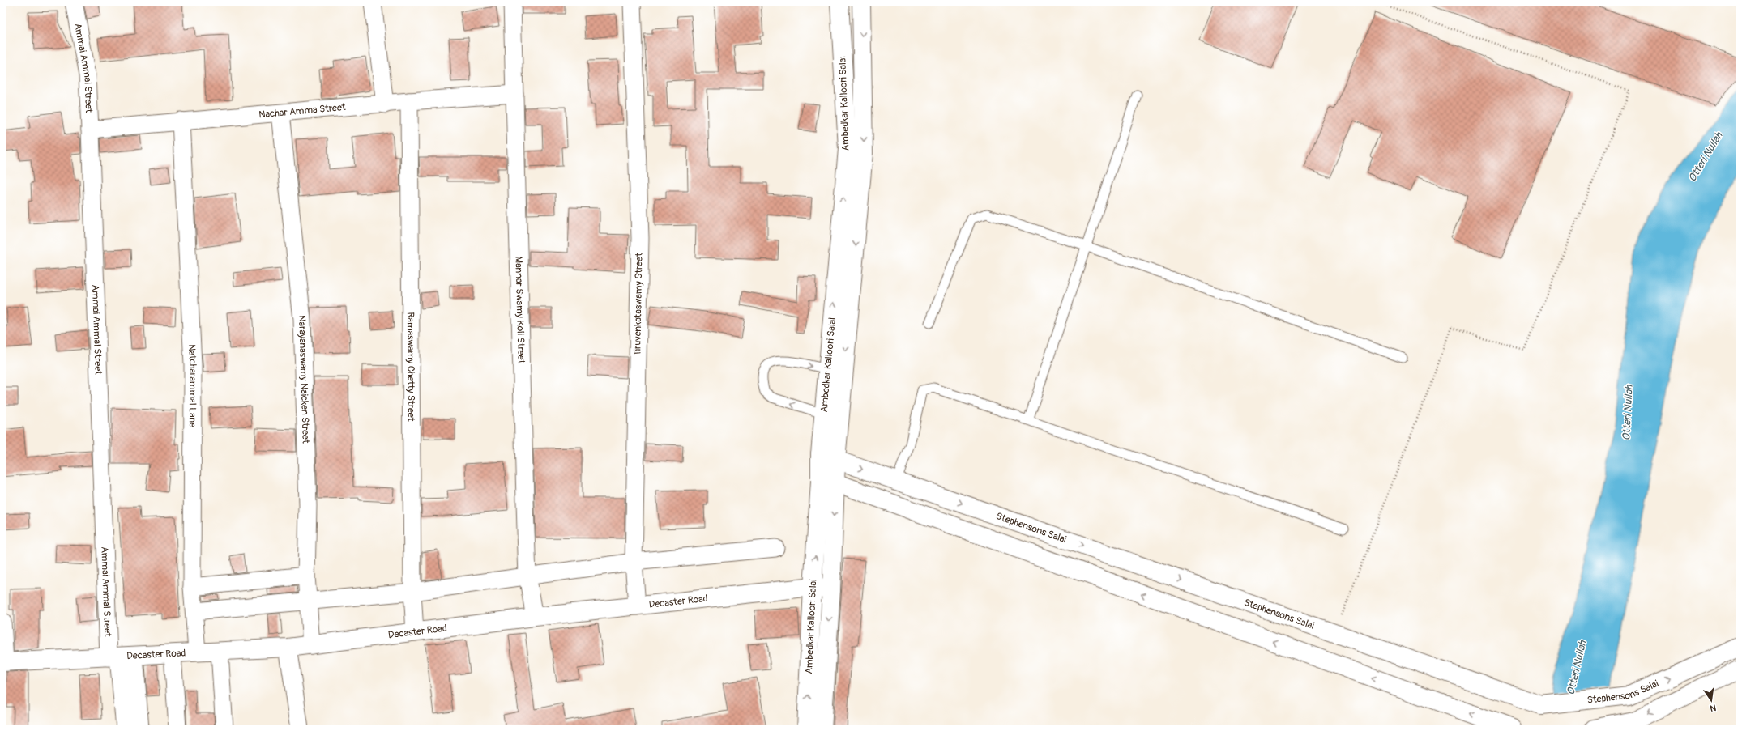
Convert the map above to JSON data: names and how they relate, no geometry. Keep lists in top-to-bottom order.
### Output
{
  "streets": {
    "main road": ["Ambedkar Kalloori Salai", "Stephensons Salai", "Decaster Road"],
    "street": [
      "Ammai Ammal Street",
      "Nachar Amma Street",
      "Tiruvenkataswamy Street",
      "Mannar Swamy Koil Street",
      "Ramaswamy Chetty Street",
      "Narayanaswamy Naicken Street",
      "Natcharammal Lane"
    ]
  },
  "crossings": [
    ["Ammai Ammal Street", "Nachar Amma Street"],
    ["Ammai Ammal Street", "Decaster Road"],
    ["Ambedkar Kalloori Salai", "Stephensons Salai"],
    ["Ambedkar Kalloori Salai", "Decaster Road"],
    ["Nachar Amma Street", "Mannar Swamy Koil Street"],
    ["Nachar Amma Street", "Ramaswamy Chetty Street"],
    ["Nachar Amma Street", "Narayanaswamy Naicken Street"],
    ["Nachar Amma Street", "Natcharammal Lane"],
    ["Tiruvenkataswamy Street", "Decaster Road"],
    ["Mannar Swamy Koil Street", "Decaster Road"],
    ["Ramaswamy Chetty Street", "Decaster Road"],
    ["Narayanaswamy Naicken Street", "Decaster Road"],
    ["Natcharammal Lane", "Decaster Road"]
  ],
  "water": ["Otteri Nullah"],
  "north": "bottom"
}
